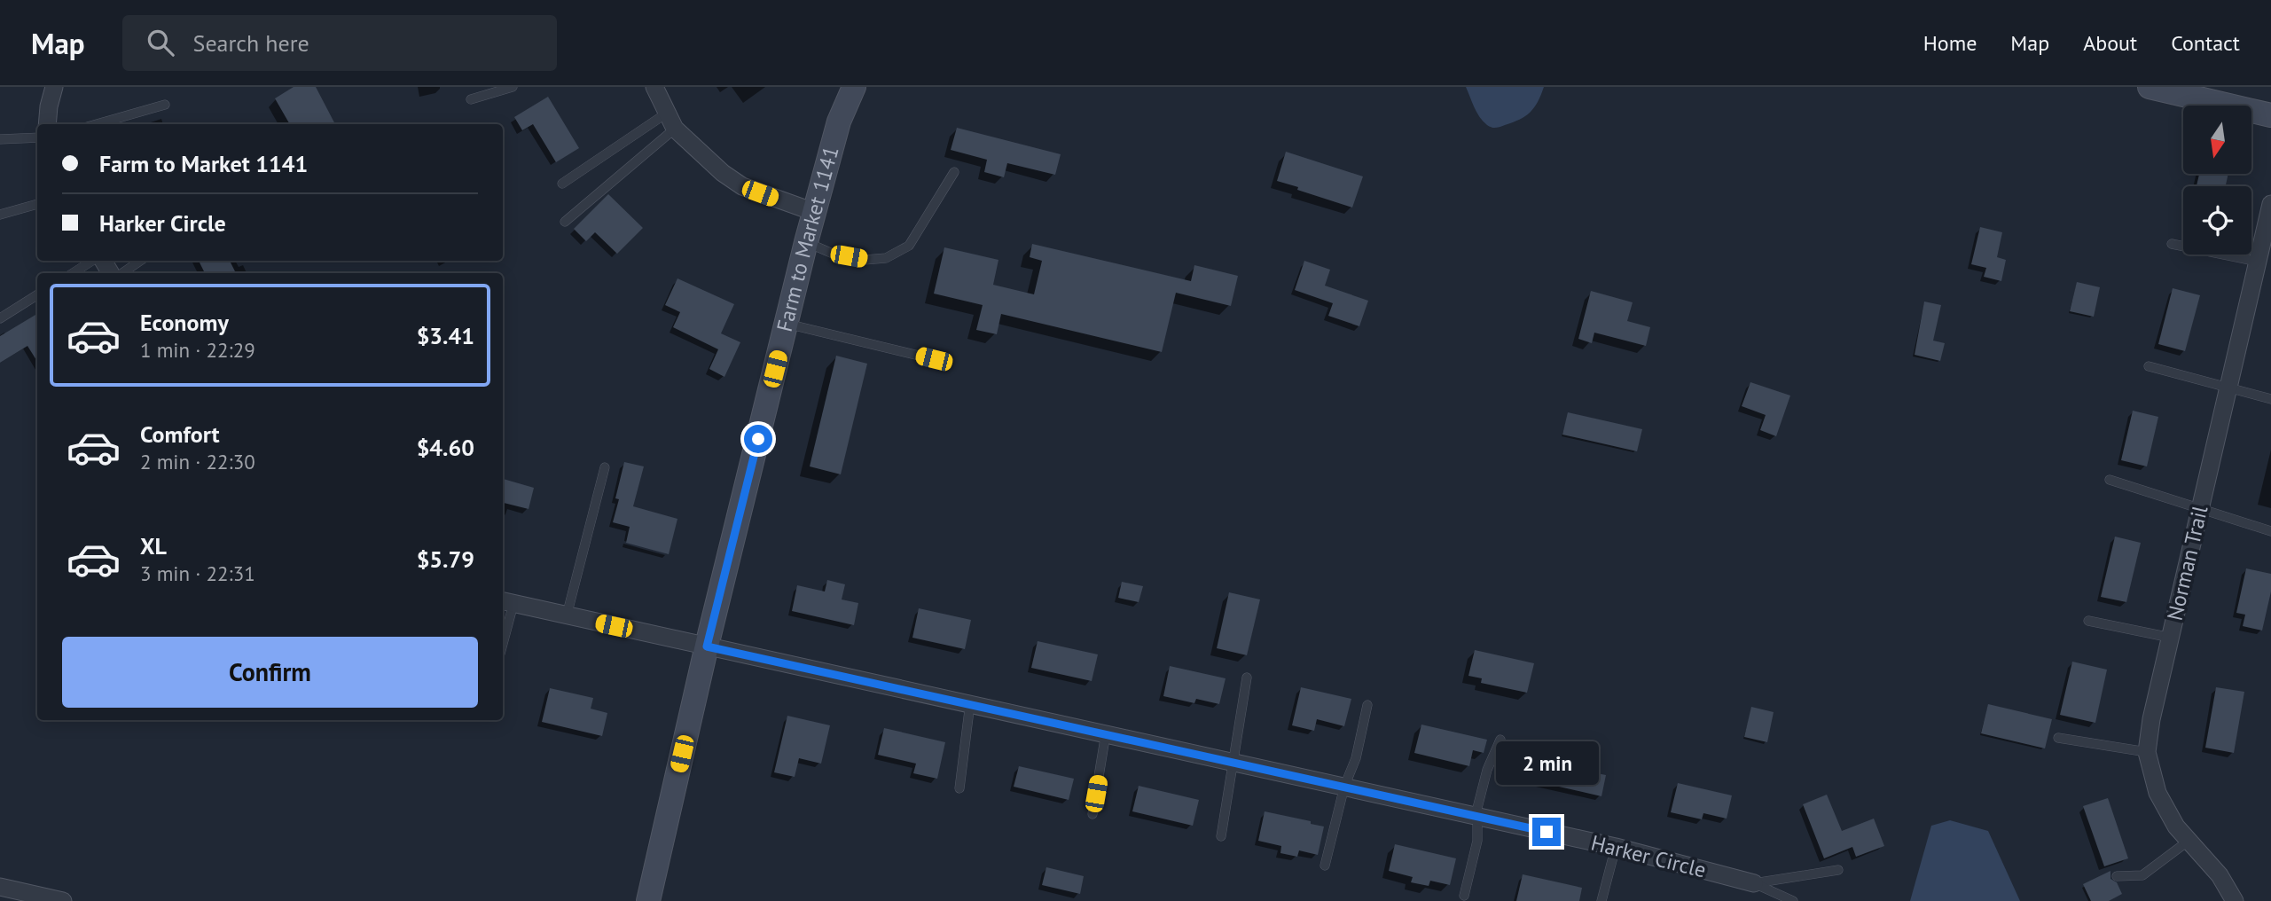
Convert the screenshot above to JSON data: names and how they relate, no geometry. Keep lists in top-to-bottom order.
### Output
{
  "streets": {
    "street": ["Farm to Market 1141", "Norman Trail", "Harker Circle"]
  },
  "crossings": [
    ["Farm to Market 1141", "Harker Circle"]
  ],
  "north": "bottom",
  "page": {
    "header": "Map",
    "search": "Search here",
    "nav": [
      "Home",
      "Map",
      "About",
      "Contact"
    ],
    "banner": ["Farm to Market 1141", "Harker Circle"],
    "list": [
      {
        "name": "Economy",
        "note": "1 min · 22:29",
        "value": "$3.41"
      },
      {
        "name": "Comfort",
        "note": "2 min · 22:30",
        "value": "$4.60"
      },
      {
        "name": "XL",
        "note": "3 min · 22:31",
        "value": "$5.79"
      }
    ],
    "buttons": "Confirm",
    "bubble": "2 min"
  }
}
